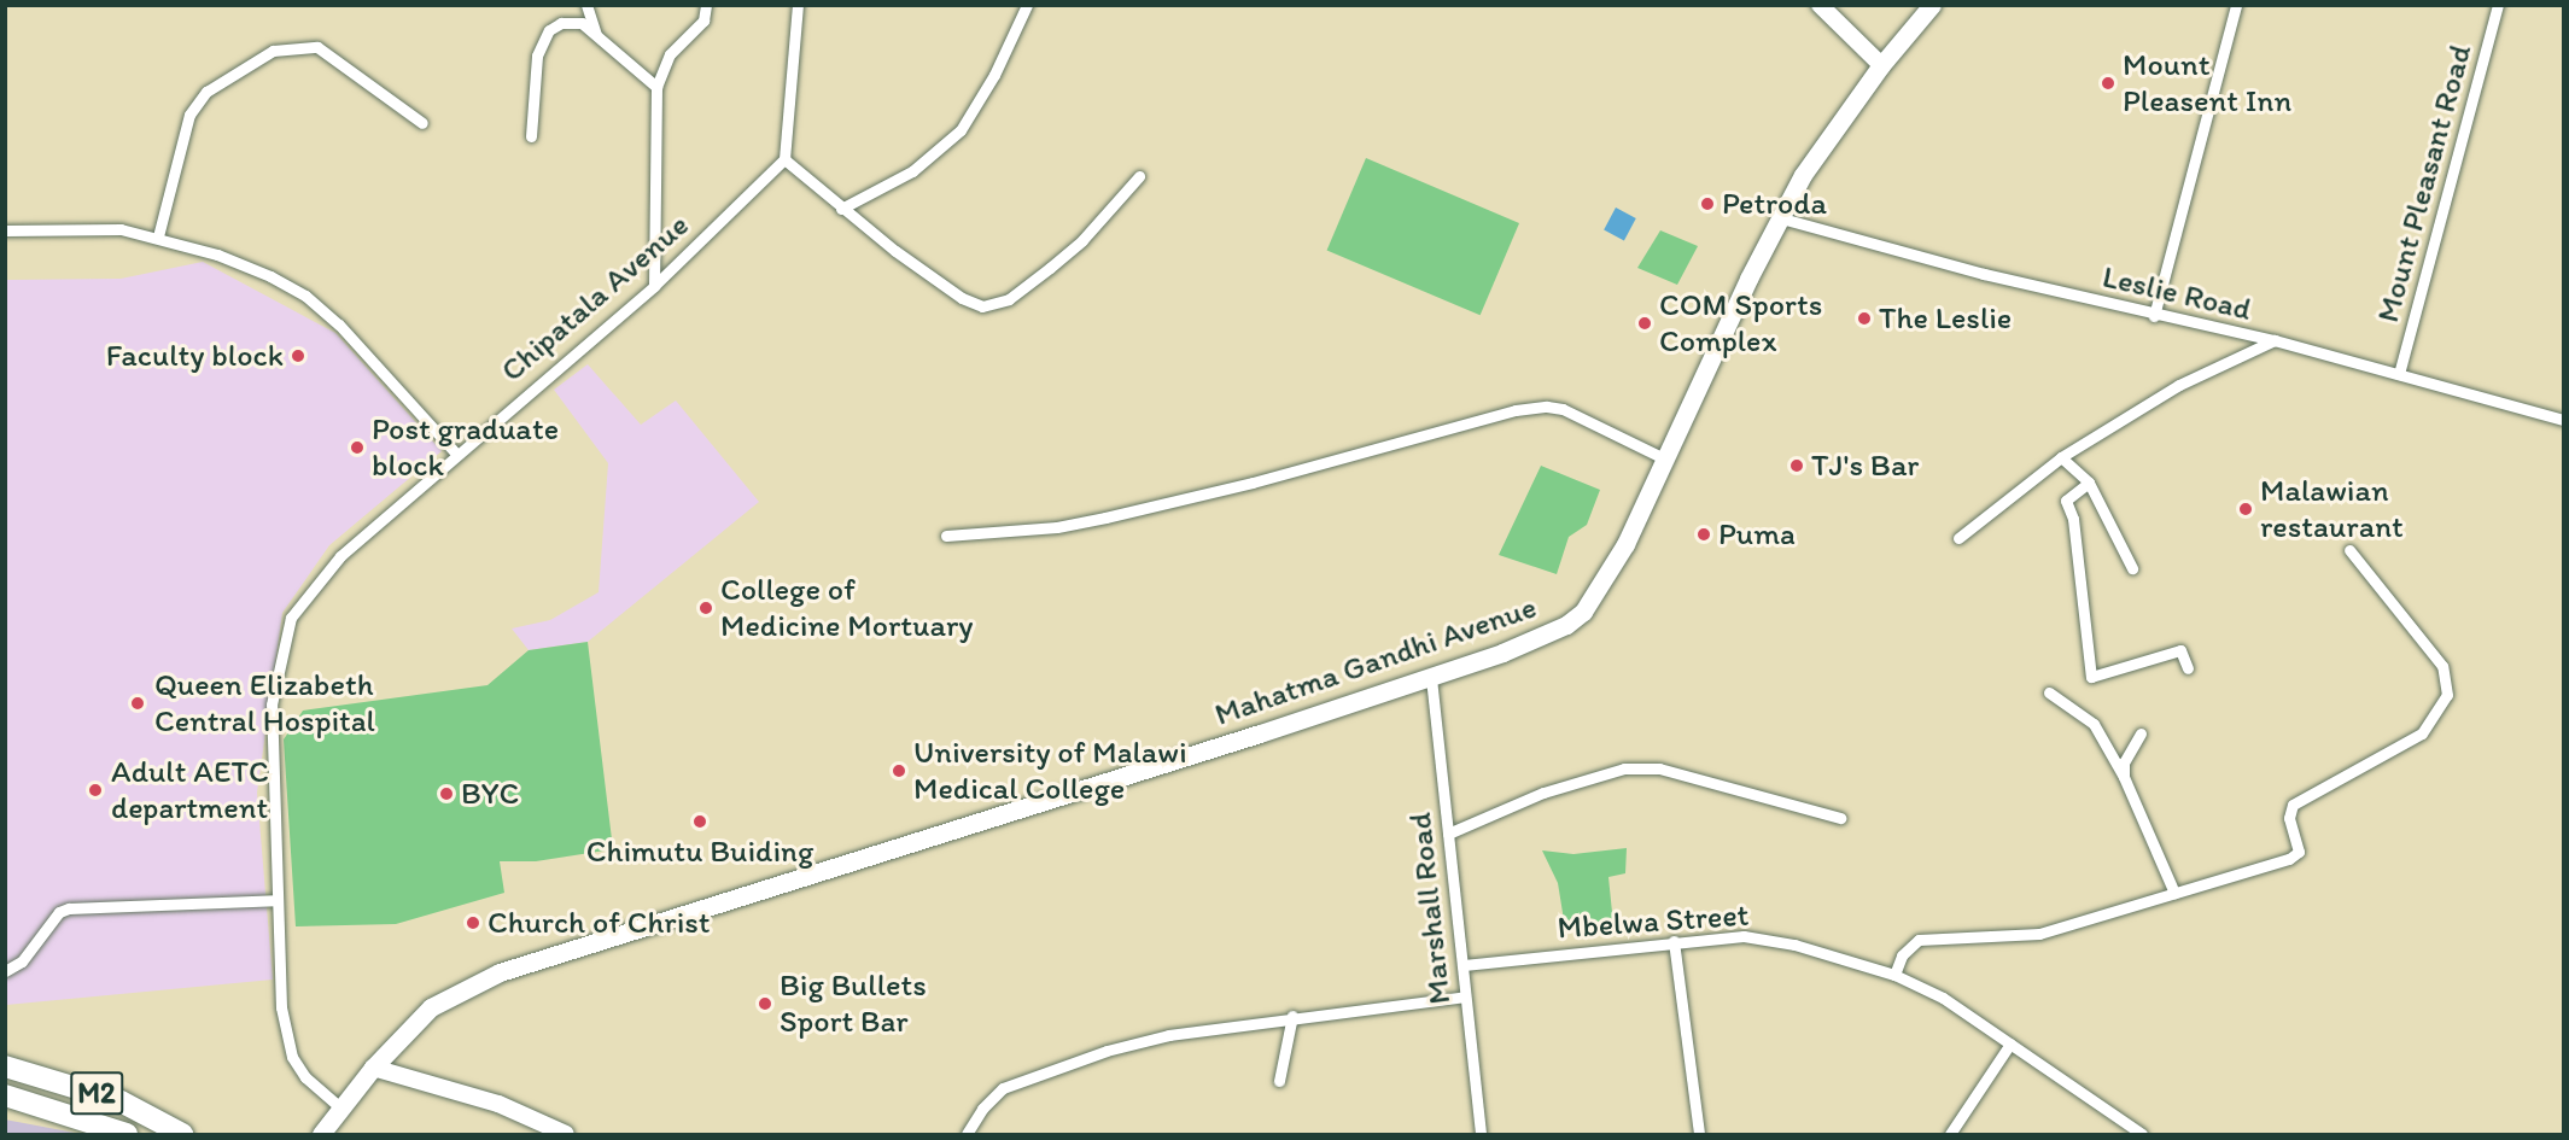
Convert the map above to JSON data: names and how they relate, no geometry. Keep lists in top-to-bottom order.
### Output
{
  "streets": {
    "highway": ["M2"],
    "main road": ["Mahatma Gandhi Avenue"],
    "street": [
      "Mount Pleasant Road",
      "Leslie Road",
      "Chipatala Avenue",
      "Marshall Road",
      "Mbelwa Street"
    ]
  },
  "crossings": [
    ["Mount Pleasant Road", "Leslie Road"],
    ["Leslie Road", "Mahatma Gandhi Avenue"],
    ["Chipatala Avenue", "Mahatma Gandhi Avenue"],
    ["Mahatma Gandhi Avenue", "Marshall Road"],
    ["Marshall Road", "Mbelwa Street"]
  ],
  "places": [
    "Mount Pleasent Inn",
    "Petroda",
    "The Leslie",
    "COM Sports Complex",
    "Faculty block",
    "Post graduate block",
    "TJ's Bar",
    "Malawian restaurant",
    "Puma",
    "College of Medicine Mortuary",
    "Queen Elizabeth Central Hospital",
    "University of Malawi Medical College",
    "Adult AETC department",
    "BYC",
    "Chimutu Buiding",
    "Church of Christ",
    "Big Bullets Sport Bar"
  ]
}
